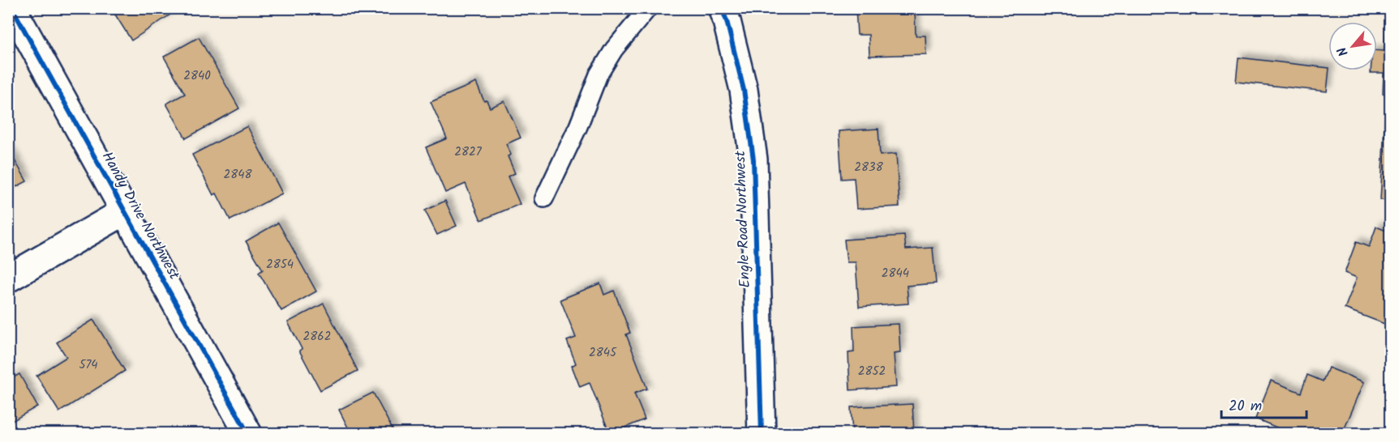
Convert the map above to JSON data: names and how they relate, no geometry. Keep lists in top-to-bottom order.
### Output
{
  "streets": {
    "street": ["Handy Drive Northwest", "Engle Road Northwest"]
  },
  "house_numbers": [
    "2840",
    "2827",
    "2838",
    "2848",
    "2854",
    "2844",
    "2862",
    "2845",
    "574",
    "2852"
  ],
  "scale_bar": "20 m",
  "north": "bottom left"
}
